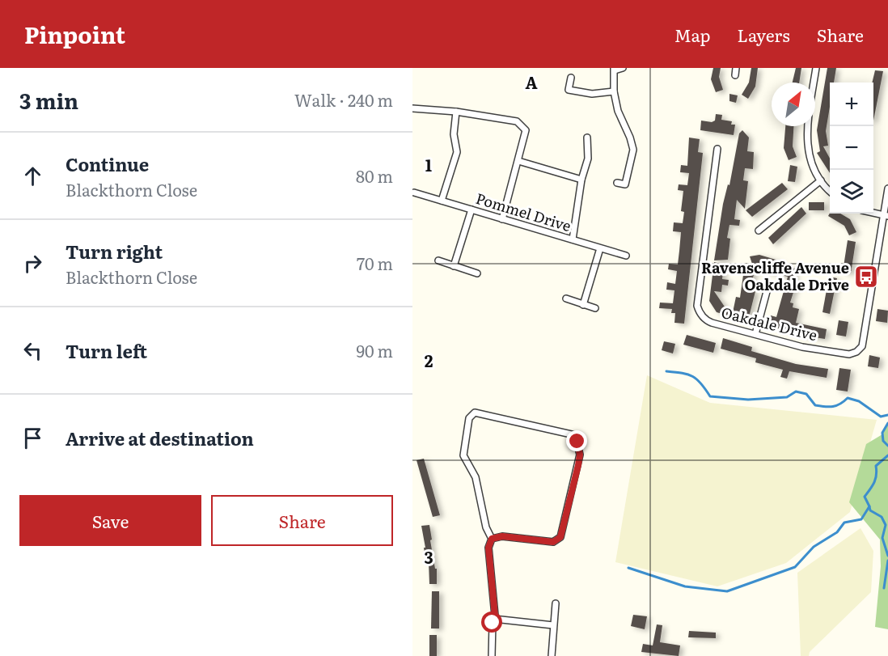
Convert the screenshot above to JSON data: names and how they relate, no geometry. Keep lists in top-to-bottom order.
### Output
{
  "streets": {
    "street": ["Pommel Drive", "Oakdale Drive"]
  },
  "places": {
    "bus stop": ["Ravenscliffe Avenue Oakdale Drive"]
  },
  "north": "top right",
  "page": {
    "header": "Pinpoint",
    "nav": ["Map", "Layers", "Share"],
    "heading": ["3 min", "Walk · 240 m"],
    "map_buttons": ["+", "−"],
    "list": [
      ["Continue", "Blackthorn Close", "80 m"],
      ["Turn right", "Blackthorn Close", "70 m"],
      ["Turn left", "90 m"],
      "Arrive at destination"
    ],
    "buttons": ["Save", "Share"]
  },
  "grid": {
    "columns": ["A"],
    "rows": ["1", "2", "3"]
  }
}
